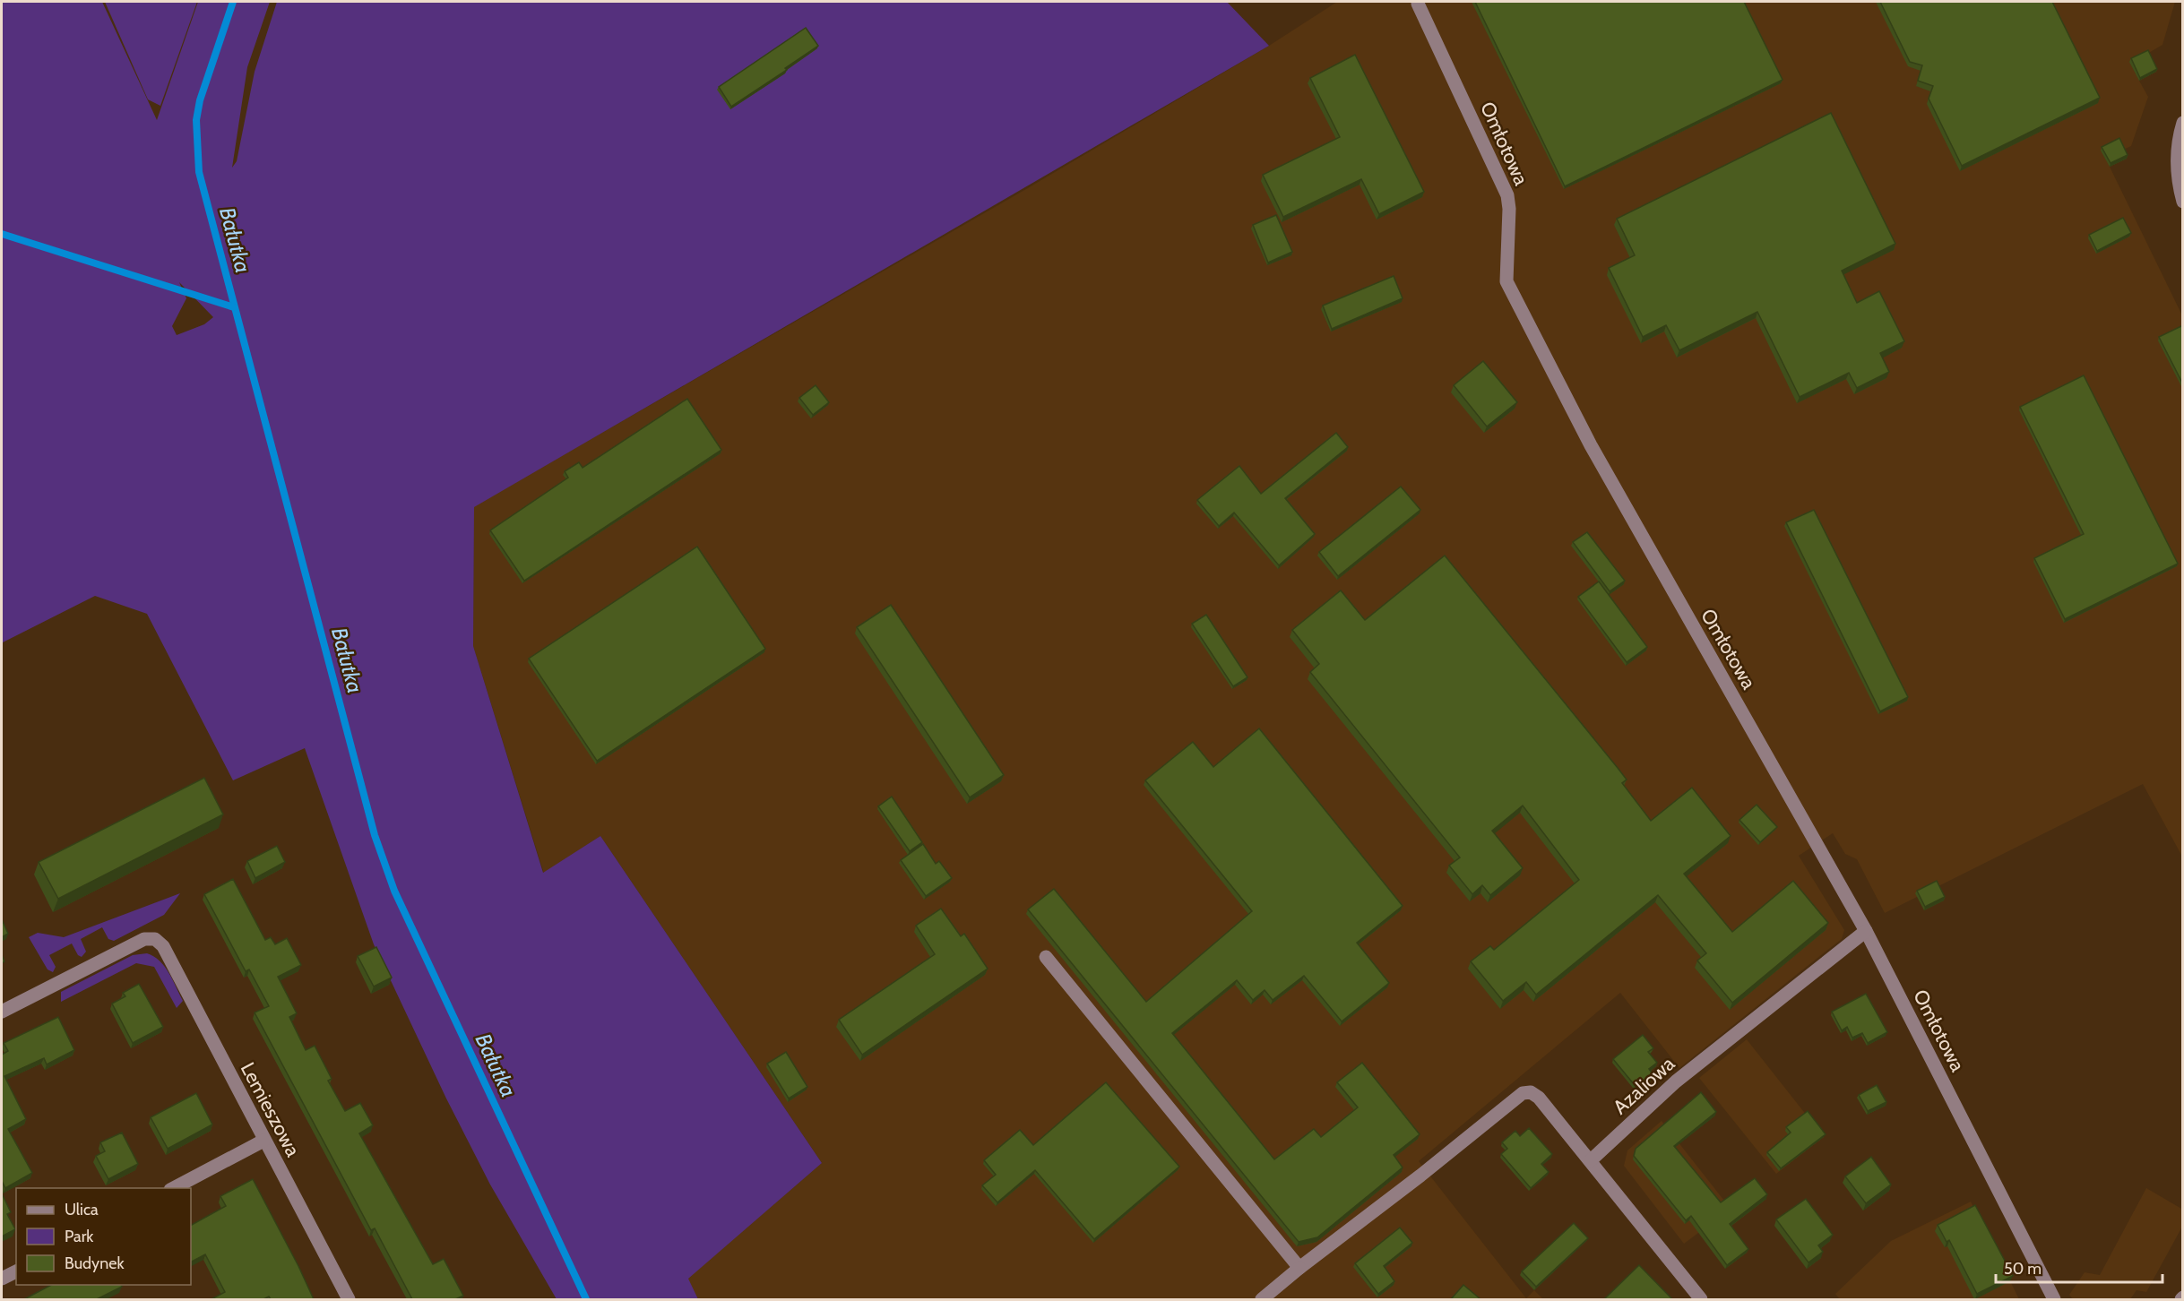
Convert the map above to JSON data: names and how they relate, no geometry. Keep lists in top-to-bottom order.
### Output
{
  "streets": {
    "street": ["Omłotowa", "Azaliowa", "Lemieszowa"]
  },
  "crossings": [
    ["Omłotowa", "Azaliowa"]
  ],
  "water": ["Bałutka"],
  "legend": ["Ulica", "Park", "Budynek"],
  "scale_bar": "50 m"
}
